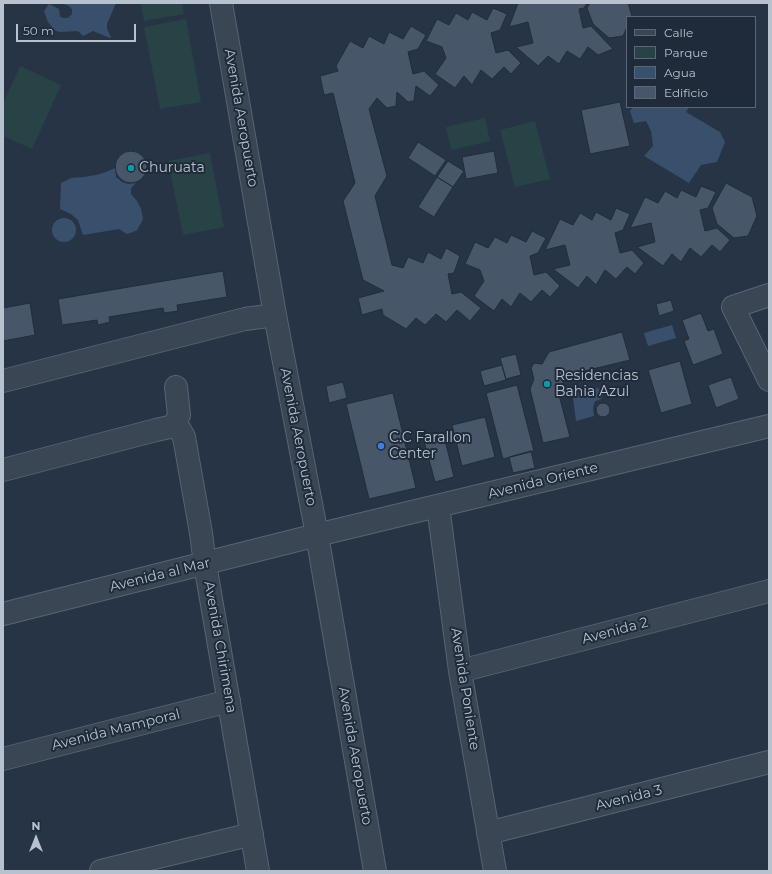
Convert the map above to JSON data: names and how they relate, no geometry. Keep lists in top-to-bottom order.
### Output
{
  "streets": {
    "street": [
      "Avenida Aeropuerto",
      "Avenida Oriente",
      "Avenida al Mar",
      "Avenida 2",
      "Avenida Chirimena",
      "Avenida Poniente",
      "Avenida Mamporal",
      "Avenida 3"
    ]
  },
  "crossings": [
    ["Avenida Aeropuerto", "Avenida Oriente"],
    ["Avenida Aeropuerto", "Avenida al Mar"],
    ["Avenida Oriente", "Avenida al Mar"],
    ["Avenida Oriente", "Avenida Poniente"],
    ["Avenida al Mar", "Avenida Chirimena"],
    ["Avenida 2", "Avenida Poniente"],
    ["Avenida Chirimena", "Avenida Mamporal"],
    ["Avenida Poniente", "Avenida 3"]
  ],
  "places": ["Churuata", "Residencias Bahia Azul", "C.C Farallon Center"],
  "legend": [
    "Calle",
    "Parque",
    "Agua",
    "Edificio"
  ],
  "scale_bar": "50 m",
  "north": "top"
}
